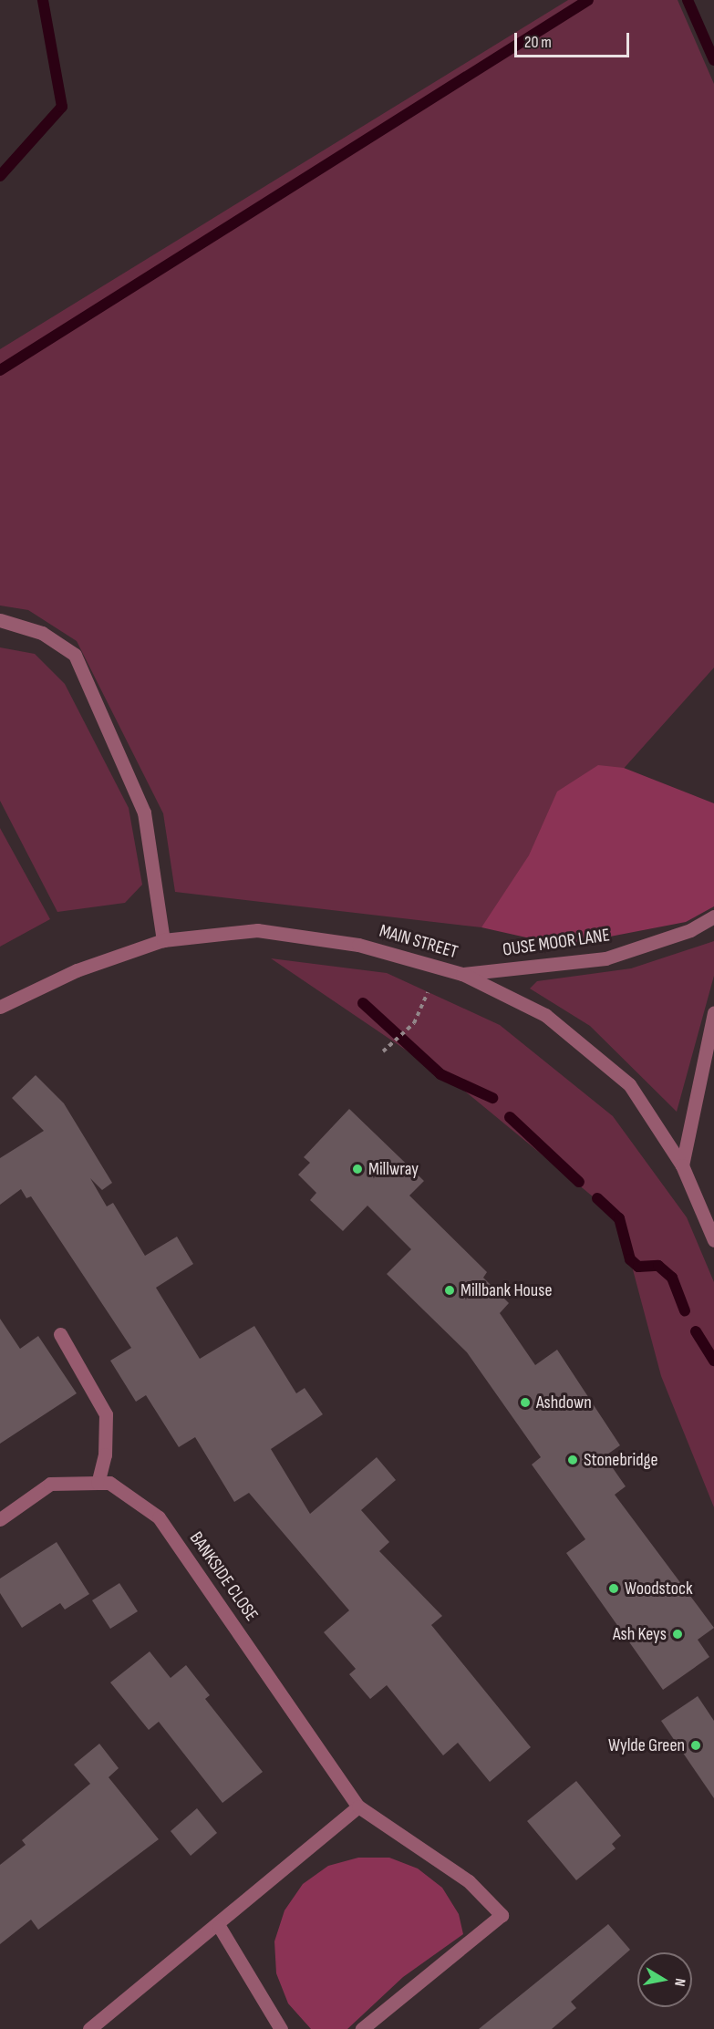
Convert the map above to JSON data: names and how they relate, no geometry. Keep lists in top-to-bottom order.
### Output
{
  "streets": {
    "street": ["MAIN STREET", "OUSE MOOR LANE", "BANKSIDE CLOSE"]
  },
  "crossings": [
    ["MAIN STREET", "OUSE MOOR LANE"]
  ],
  "places": [
    "Millwray",
    "Millbank House",
    "Ashdown",
    "Stonebridge",
    "Woodstock",
    "Ash Keys",
    "Wylde Green"
  ],
  "scale_bar": "20 m",
  "north": "right"
}
